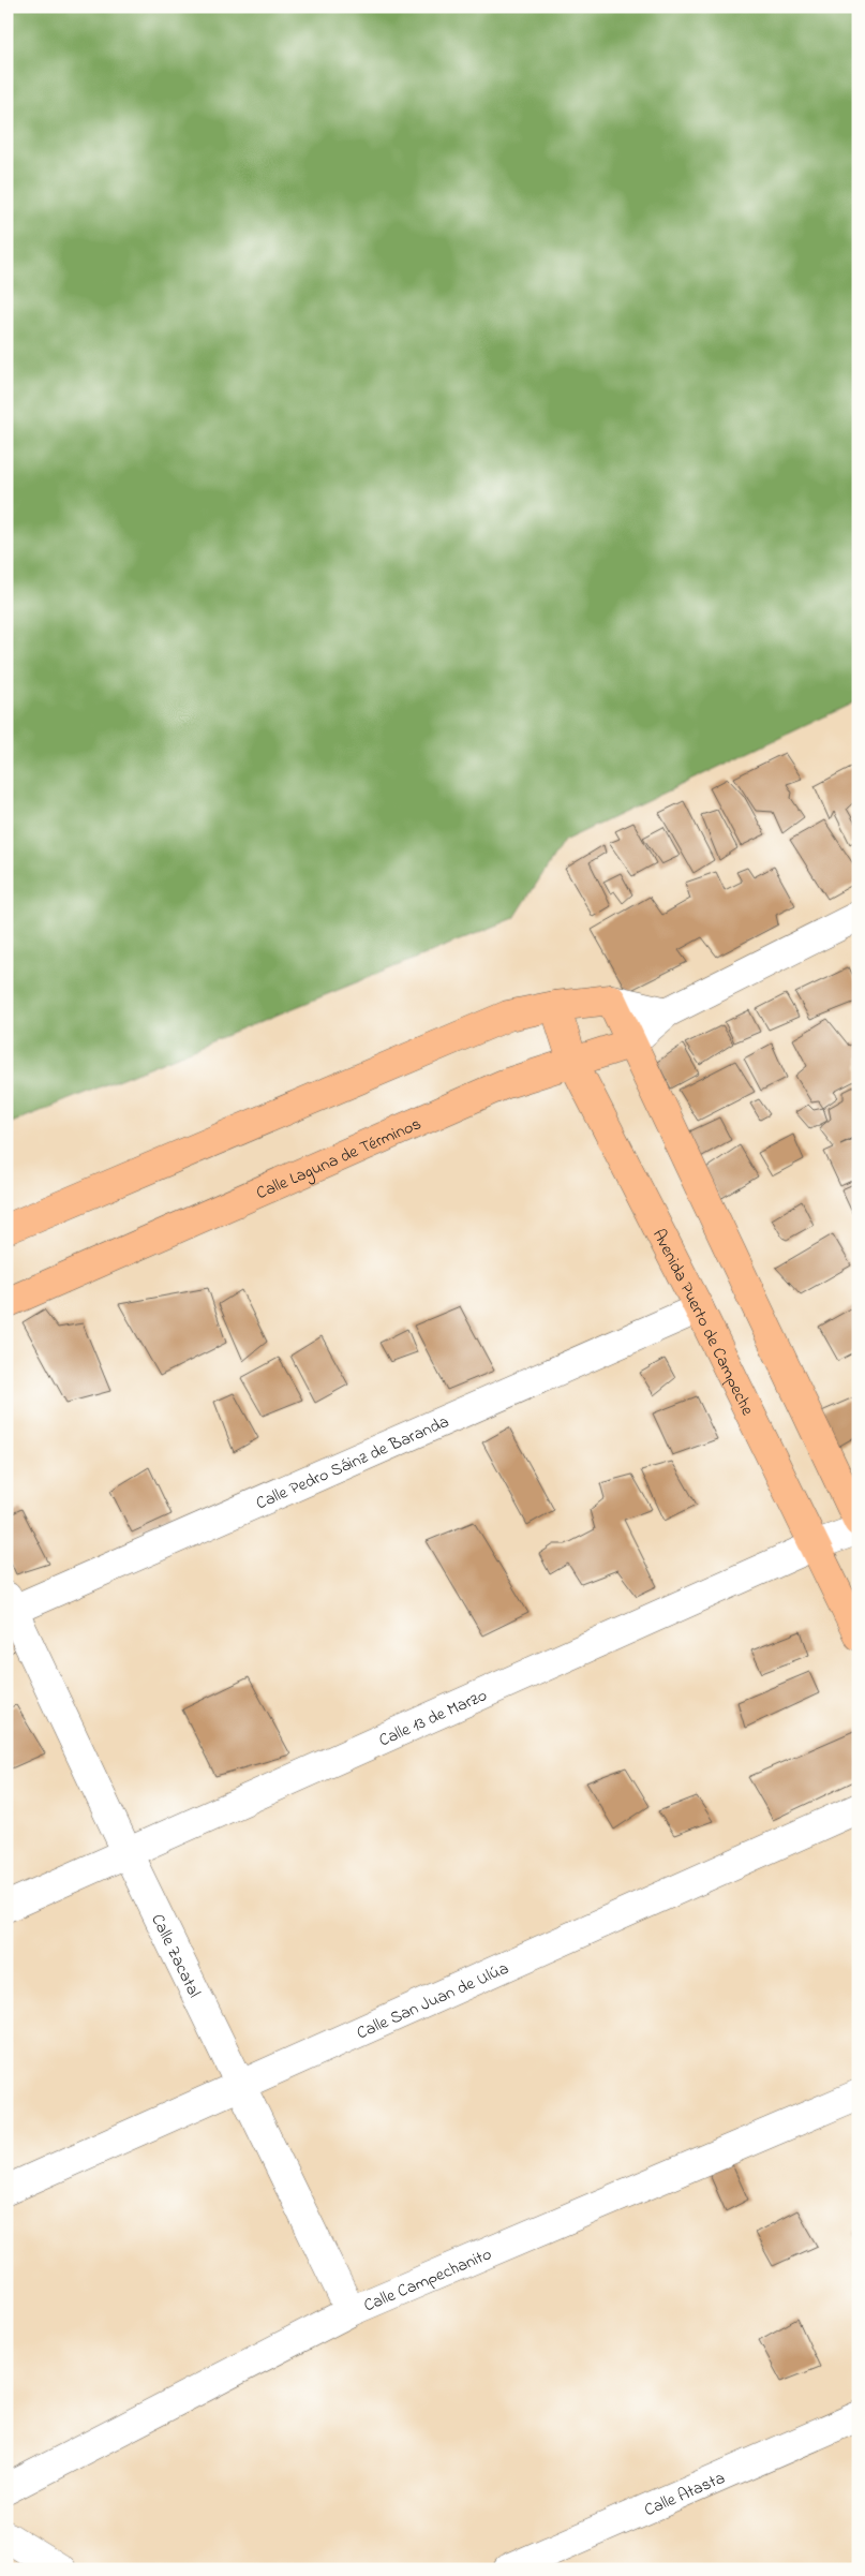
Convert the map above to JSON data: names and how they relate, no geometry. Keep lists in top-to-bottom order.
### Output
{
  "streets": {
    "main road": ["Calle Laguna de Términos", "Avenida Puerto de Campeche"],
    "street": [
      "Calle Pedro Sáinz de Baranda",
      "Calle 13 de Marzo",
      "Calle Zacatal",
      "Calle San Juan de Ulúa",
      "Calle Campechanito",
      "Calle Atasta"
    ]
  },
  "crossings": [
    ["Calle Laguna de Términos", "Avenida Puerto de Campeche"],
    ["Avenida Puerto de Campeche", "Calle Pedro Sáinz de Baranda"],
    ["Avenida Puerto de Campeche", "Calle 13 de Marzo"],
    ["Calle Pedro Sáinz de Baranda", "Calle Zacatal"],
    ["Calle 13 de Marzo", "Calle Zacatal"],
    ["Calle Zacatal", "Calle San Juan de Ulúa"],
    ["Calle Zacatal", "Calle Campechanito"]
  ]
}
